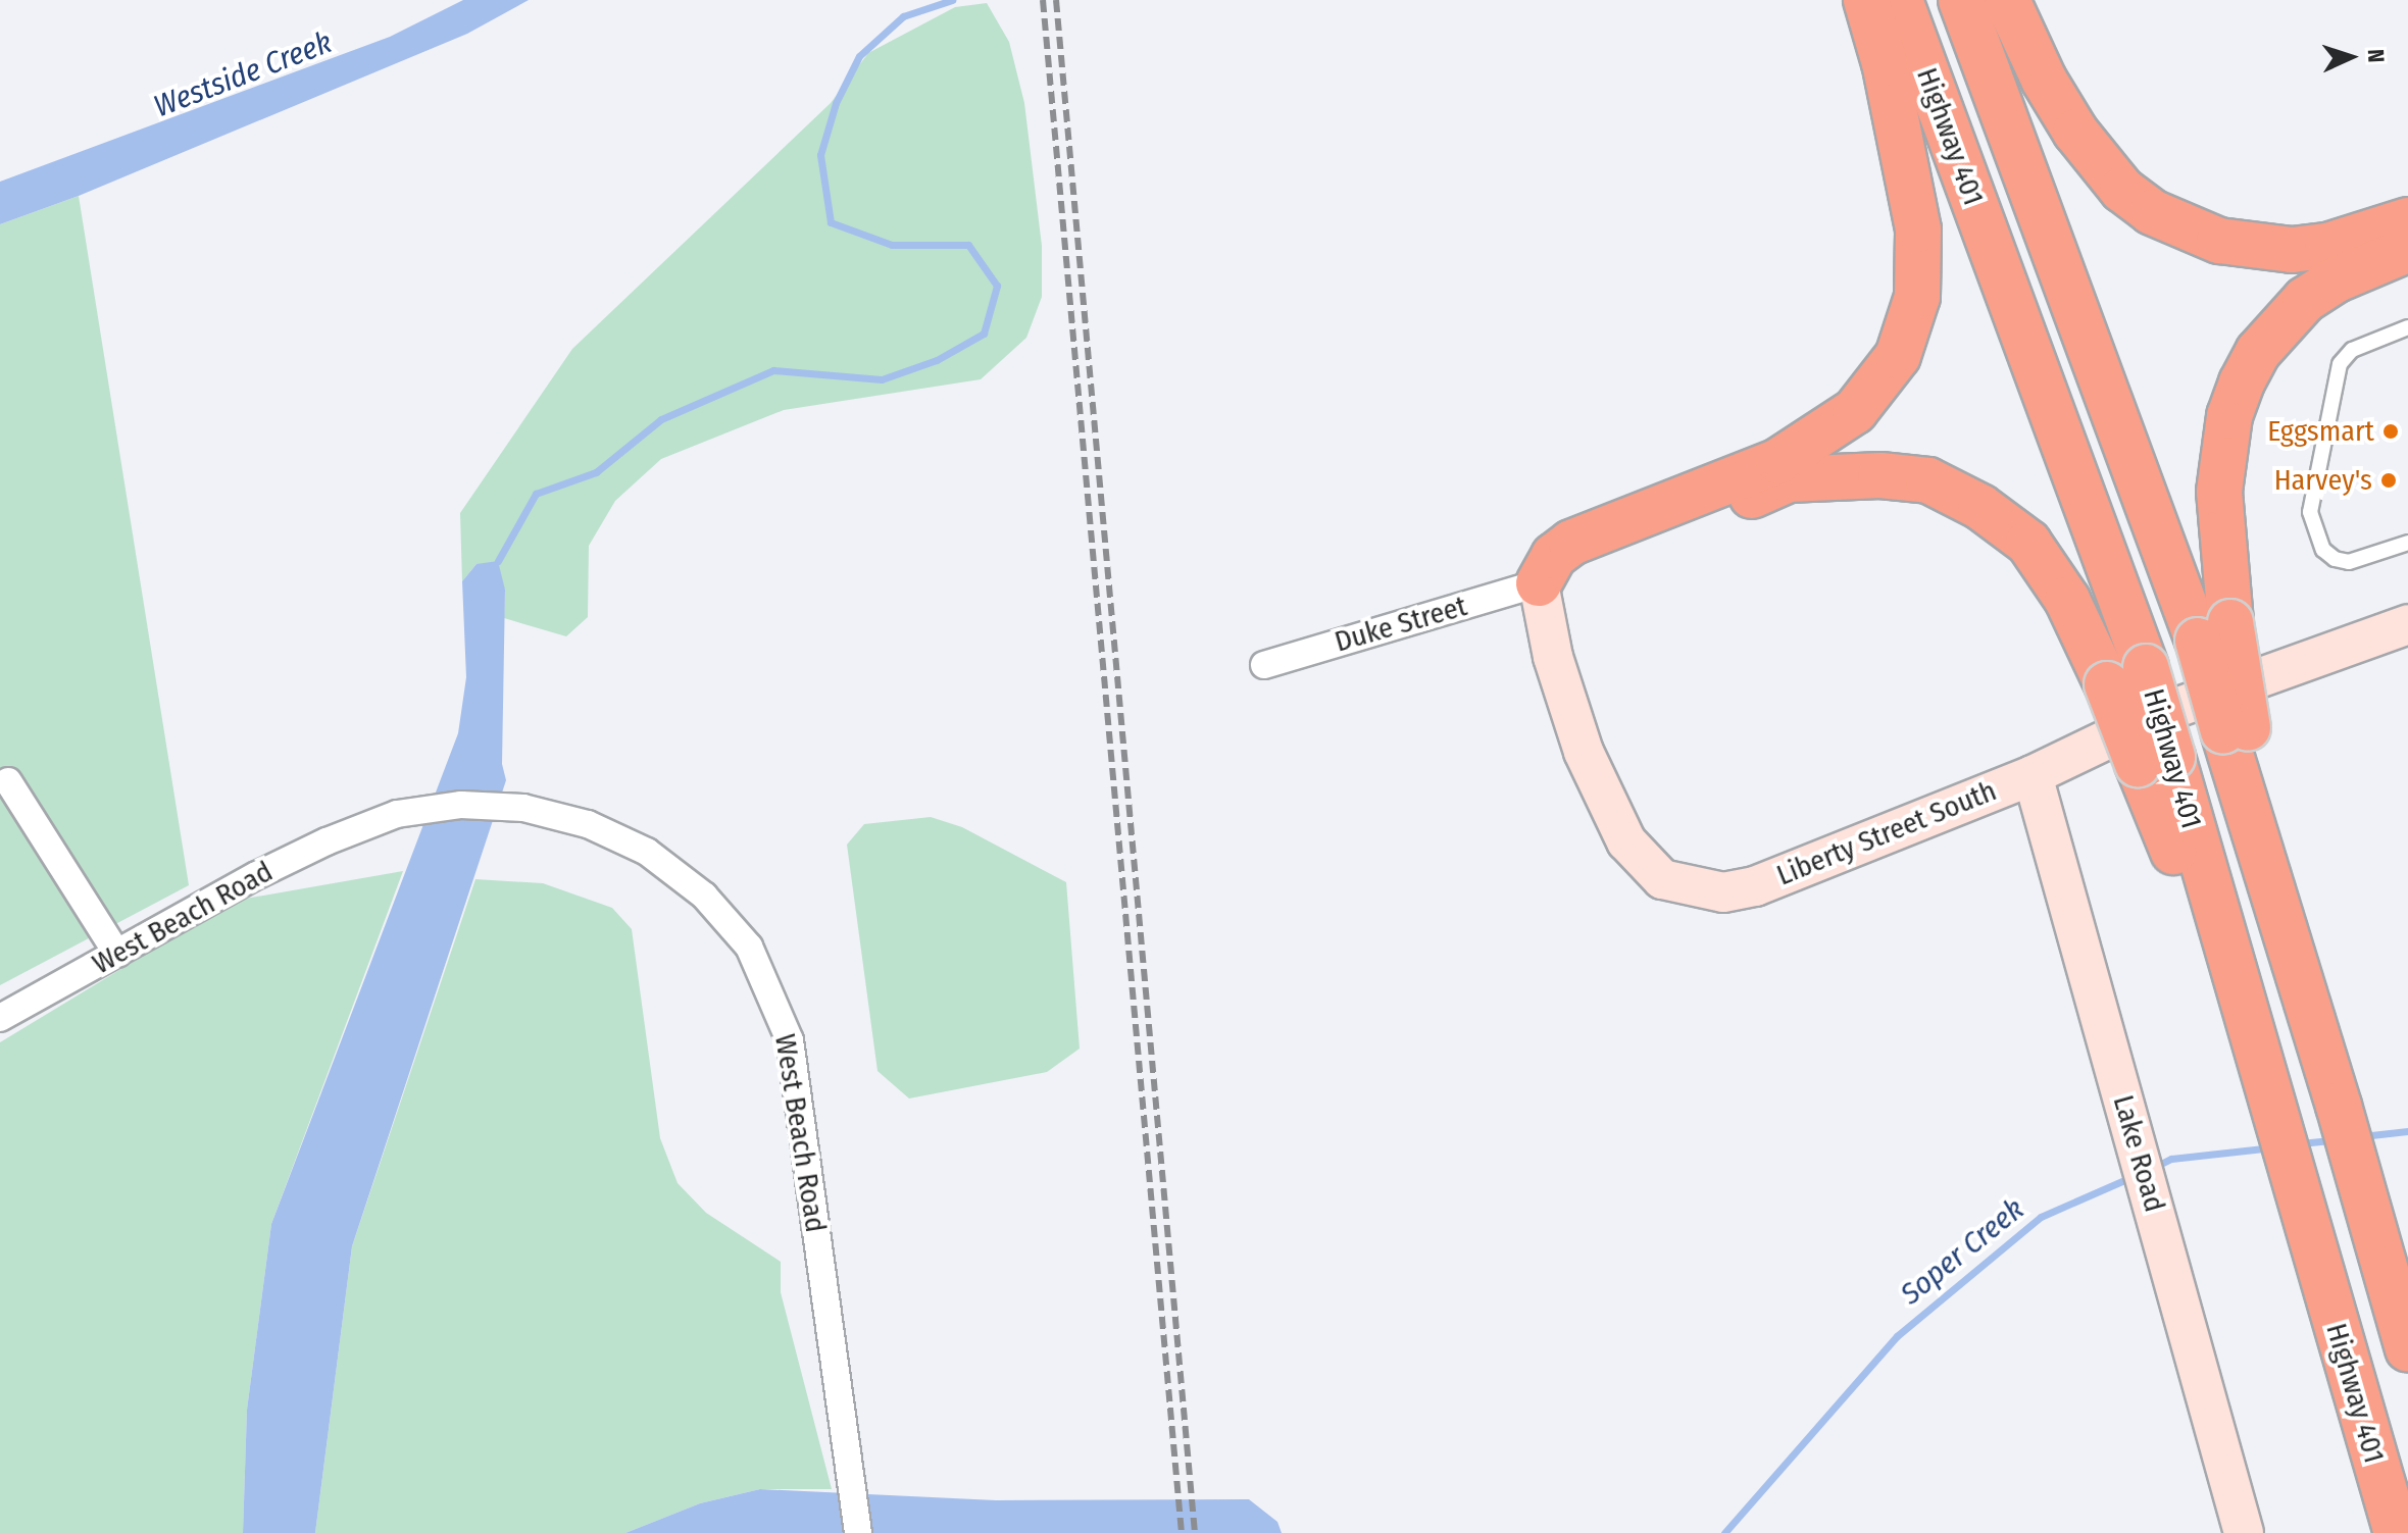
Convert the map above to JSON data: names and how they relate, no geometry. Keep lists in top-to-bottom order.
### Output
{
  "streets": {
    "highway": ["Highway 401"],
    "main road": ["Liberty Street South", "Lake Road"],
    "street": ["Duke Street", "West Beach Road"]
  },
  "crossings": [
    ["Duke Street", "Liberty Street South"],
    ["Liberty Street South", "Lake Road"]
  ],
  "water": ["Westside Creek", "Soper Creek"],
  "places": ["Eggsmart", "Harvey's"],
  "north": "right"
}
